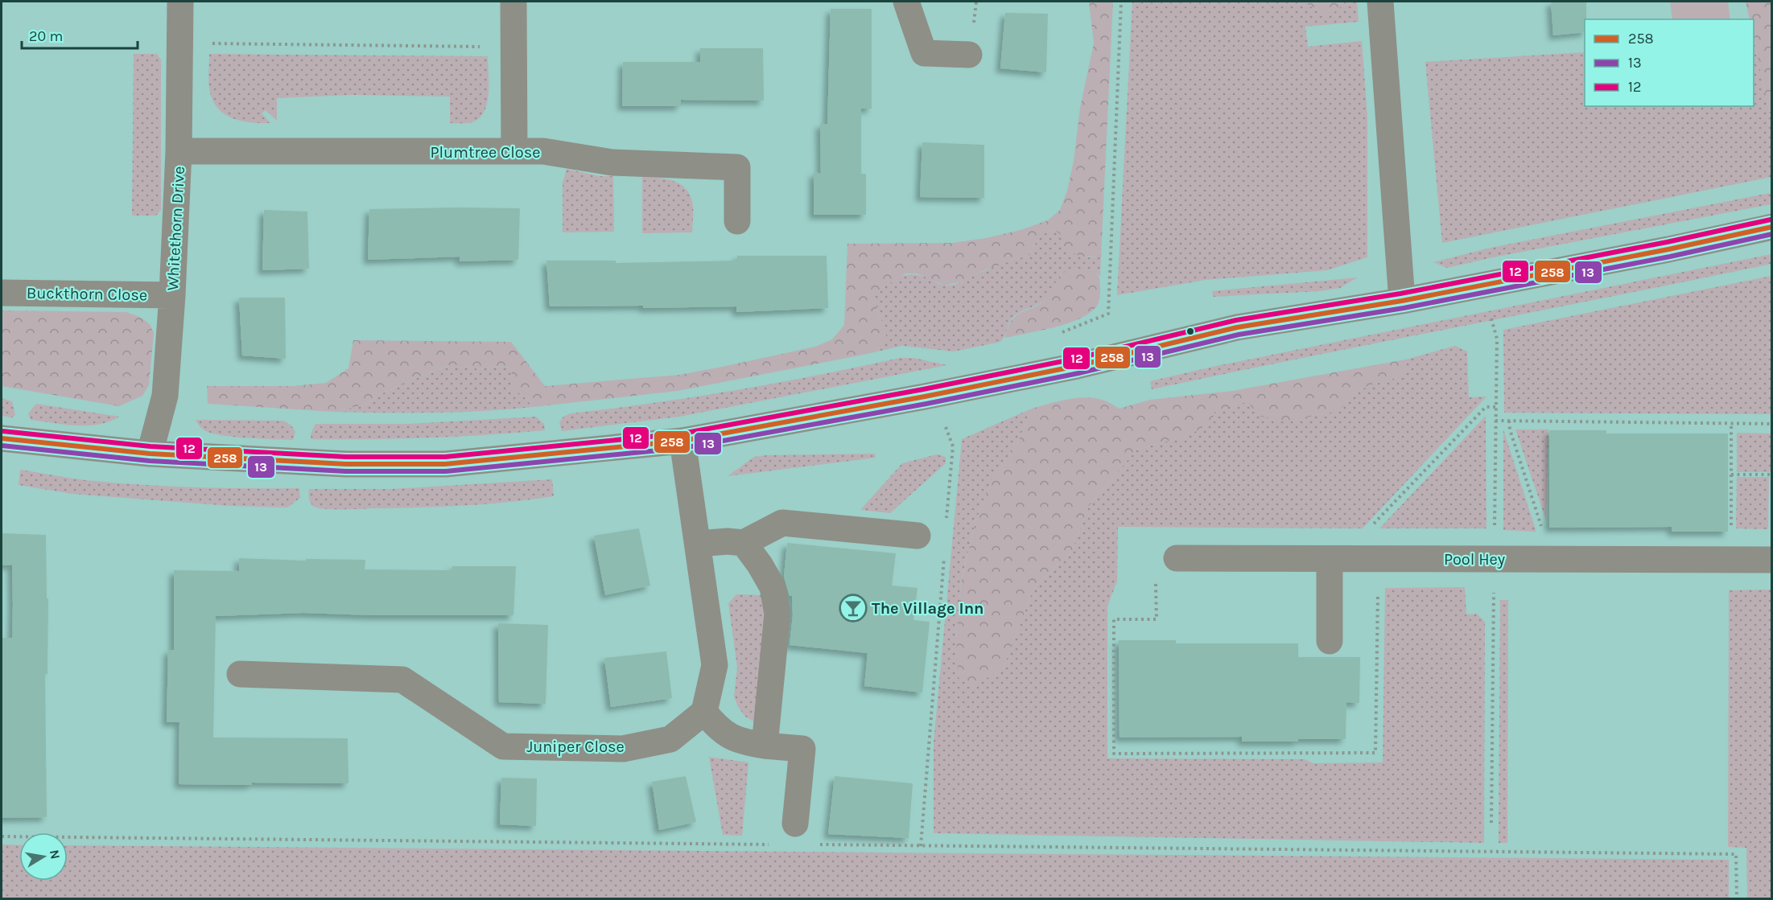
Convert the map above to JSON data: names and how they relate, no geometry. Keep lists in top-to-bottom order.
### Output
{
  "streets": {
    "street": [
      "Plumtree Close",
      "Whitethorn Drive",
      "Buckthorn Close",
      "Pool Hey",
      "Juniper Close"
    ]
  },
  "crossings": [
    ["Plumtree Close", "Whitethorn Drive"],
    ["Whitethorn Drive", "Buckthorn Close"]
  ],
  "places": {
    "bar": ["The Village Inn"]
  },
  "lines": ["transit line 12", "transit line 258", "transit line 13"],
  "legend": ["258", "13", "12"],
  "scale_bar": "20 m",
  "north": "right"
}
